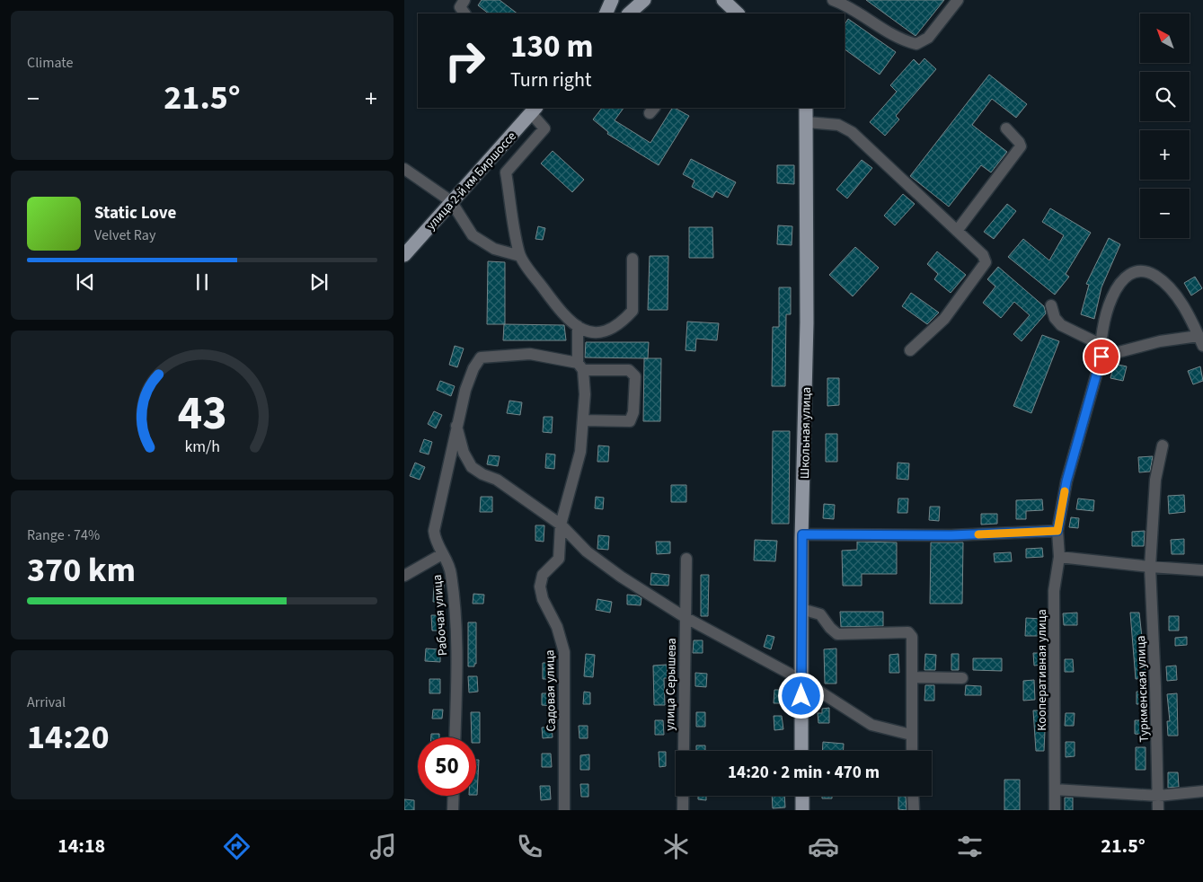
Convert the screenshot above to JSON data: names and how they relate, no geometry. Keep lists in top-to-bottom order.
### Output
{
  "streets": {
    "main road": ["улица 2-й км Биршоссе", "Школьная улица"],
    "street": [
      "Рабочая улица",
      "Кооперативная улица",
      "улица Серышева",
      "Туркменская улица",
      "Садовая улица"
    ]
  },
  "crossings": [
    ["Рабочая улица", "Садовая улица"]
  ],
  "north": "top left",
  "page": {
    "tile": [
      "Climate",
      ["Range · 74%", "370 km"],
      ["Arrival", "14:20"]
    ],
    "map_buttons": ["+", "−"],
    "turn": ["130 m", "Turn right"],
    "heat": ["−", "21.5°", "+"],
    "song": ["Static Love", "Velvet Ray"],
    "limit": "50",
    "trip": "14:20 · 2 min · 470 m",
    "tabs": ["14:18", "21.5°"],
    "gauge": ["43", "km/h"]
  }
}
